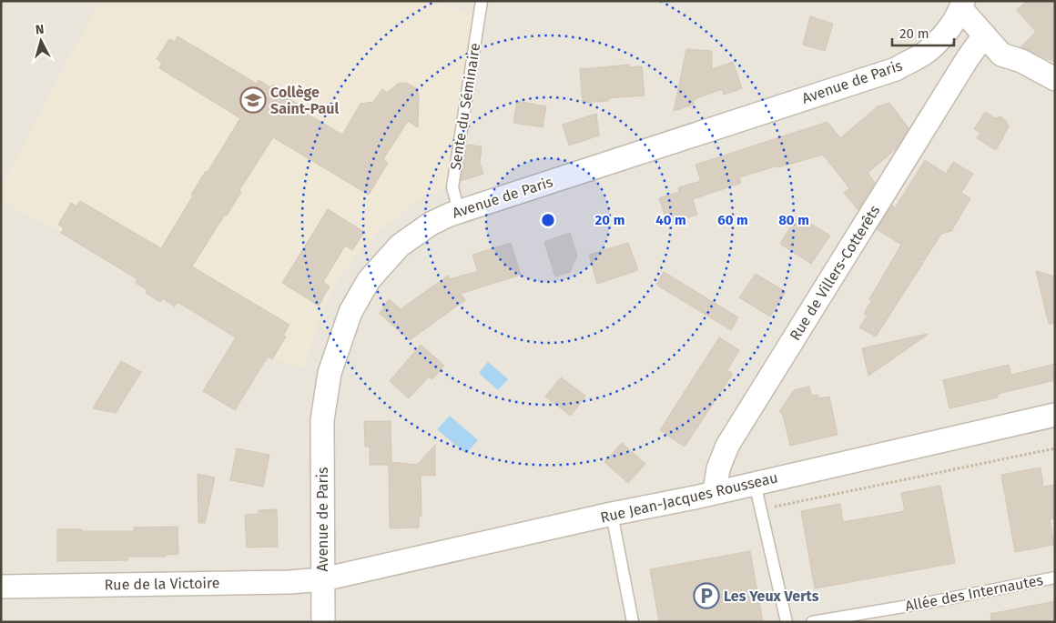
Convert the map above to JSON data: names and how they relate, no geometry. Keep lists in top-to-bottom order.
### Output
{
  "streets": {
    "street": [
      "Avenue de Paris",
      "Rue de Villers-Cotterêts",
      "Rue Jean-Jacques Rousseau",
      "Rue de la Victoire"
    ],
    "lane": ["Sente du Séminaire", "Allée des Internautes"]
  },
  "crossings": [
    ["Avenue de Paris", "Sente du Séminaire"],
    ["Avenue de Paris", "Rue Jean-Jacques Rousseau"],
    ["Avenue de Paris", "Rue de la Victoire"],
    ["Rue de Villers-Cotterêts", "Rue Jean-Jacques Rousseau"],
    ["Rue Jean-Jacques Rousseau", "Rue de la Victoire"]
  ],
  "places": {
    "school or university": ["Collège Saint-Paul"],
    "parking": ["Les Yeux Verts"]
  },
  "scale_bar": "20 m",
  "north": "top",
  "rings": [
    "20 m",
    "40 m",
    "60 m",
    "80 m"
  ]
}
